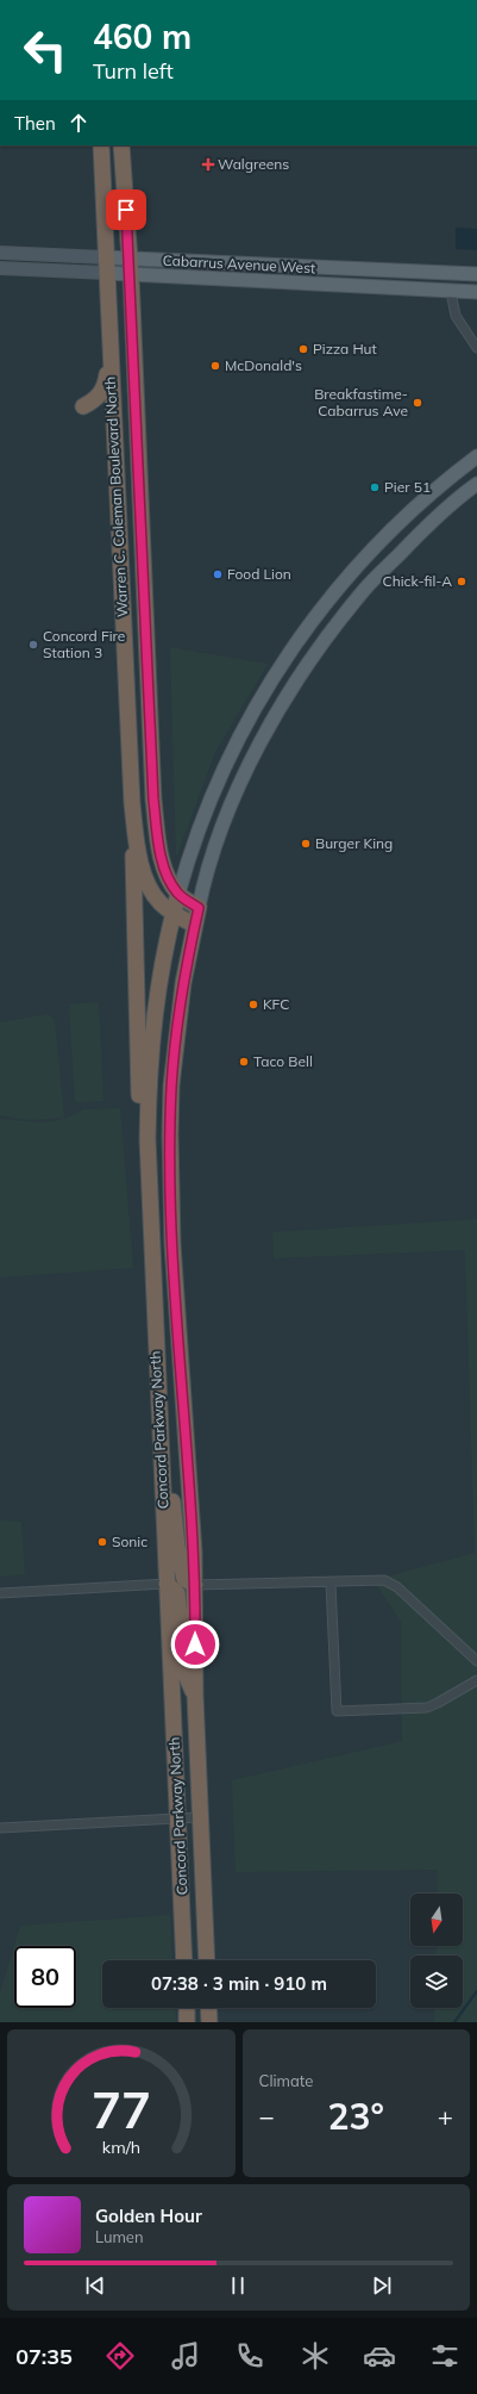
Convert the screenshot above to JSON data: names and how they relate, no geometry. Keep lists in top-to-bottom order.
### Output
{
  "streets": {
    "highway": ["Warren C. Coleman Boulevard North", "Concord Parkway North"],
    "main road": ["Cabarrus Avenue West"]
  },
  "crossings": [
    ["Cabarrus Avenue West", "Warren C. Coleman Boulevard North"],
    ["Warren C. Coleman Boulevard North", "Concord Parkway North"]
  ],
  "places": {
    "health": ["Walgreens"],
    "other": [
      "Pizza Hut",
      "McDonald's",
      "Breakfastime- Cabarrus Ave",
      "Pier 51",
      "Food Lion",
      "Chick-fil-A",
      "Concord Fire Station 3",
      "Burger King",
      "KFC",
      "Taco Bell",
      "Sonic"
    ]
  },
  "north": "bottom",
  "page": {
    "turn": ["460 m", "Turn left"],
    "then": "Then",
    "limit": "80",
    "trip": "07:38 · 3 min · 910 m",
    "tile": "Climate",
    "heat": ["−", "23°", "+"],
    "song": ["Golden Hour", "Lumen"],
    "tabs": "07:35",
    "gauge": ["77", "km/h"]
  }
}
